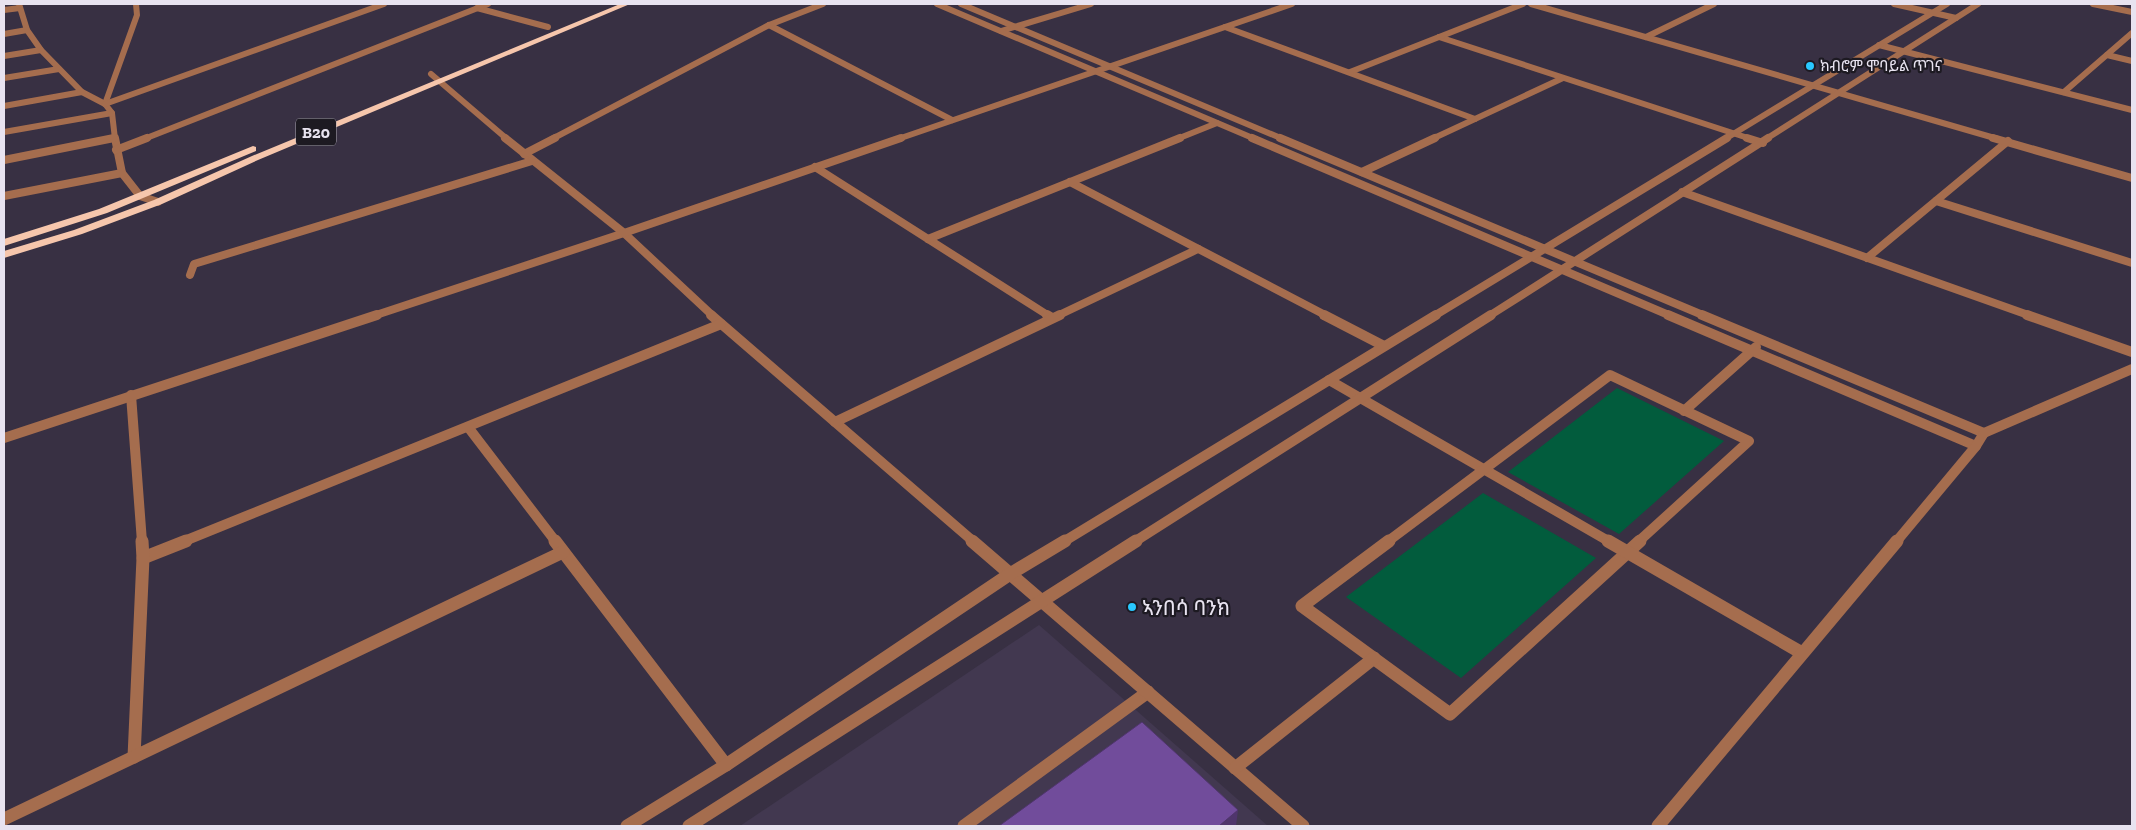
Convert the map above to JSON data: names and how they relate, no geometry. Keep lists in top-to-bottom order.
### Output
{
  "streets": {
    "highway": ["B20"]
  },
  "places": ["ክብሮም ሞባይል ጥገና", "ኣንበሳ ባንክ"]
}
